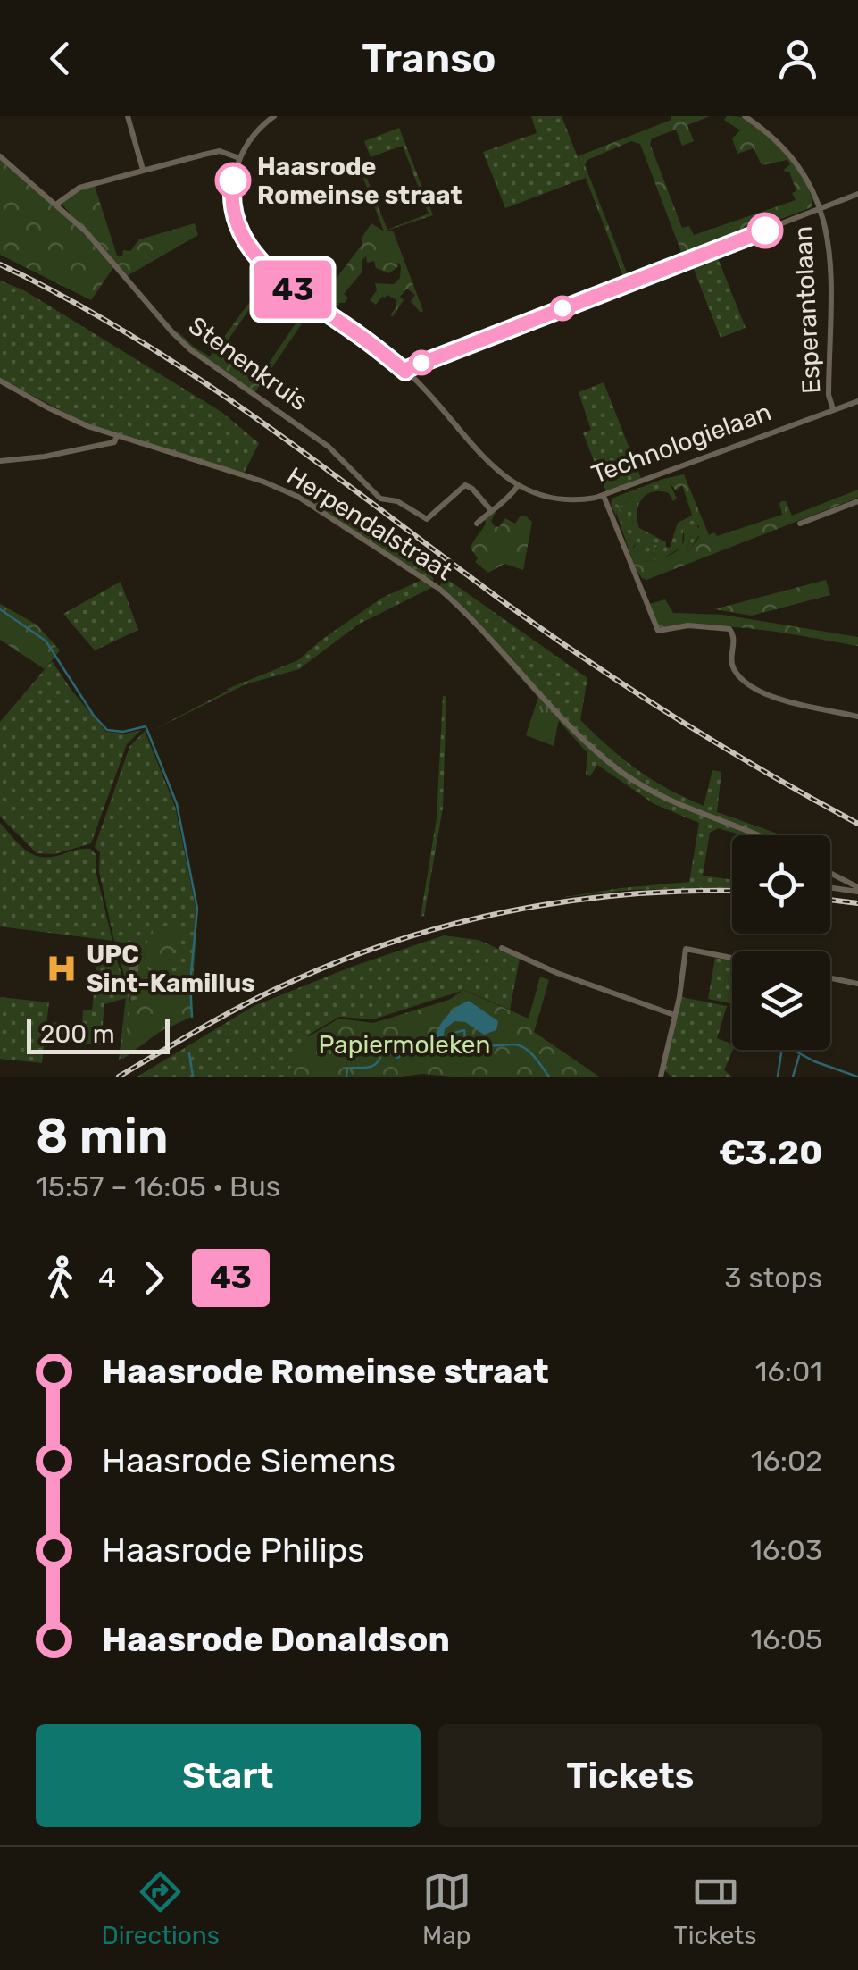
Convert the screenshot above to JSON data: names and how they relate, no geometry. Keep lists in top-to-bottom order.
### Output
{
  "streets": {
    "street": [
      "Esperantolaan",
      "Stenenkruis",
      "Technologielaan",
      "Herpendalstraat"
    ]
  },
  "crossings": [
    ["Esperantolaan", "Technologielaan"]
  ],
  "parks": ["Papiermoleken"],
  "places": {
    "other": ["Haasrode Romeinse straat"],
    "hospital": ["UPC Sint-Kamillus"]
  },
  "lines": ["bus line 43"],
  "scale_bar": "200 m",
  "page": {
    "header": "Transo",
    "on_map": "43",
    "scale": "200 m",
    "heading": ["8 min", "15:57 – 16:05 · Bus", "€3.20"],
    "legs": ["4", "43", "3 stops"],
    "list": [
      {
        "name": "Haasrode Romeinse straat",
        "value": "16:01"
      },
      {
        "name": "Haasrode Siemens",
        "value": "16:02"
      },
      {
        "name": "Haasrode Philips",
        "value": "16:03"
      },
      {
        "name": "Haasrode Donaldson",
        "value": "16:05"
      }
    ],
    "buttons": ["Start", "Tickets"],
    "tabs": ["Directions", "Map", "Tickets"]
  }
}
